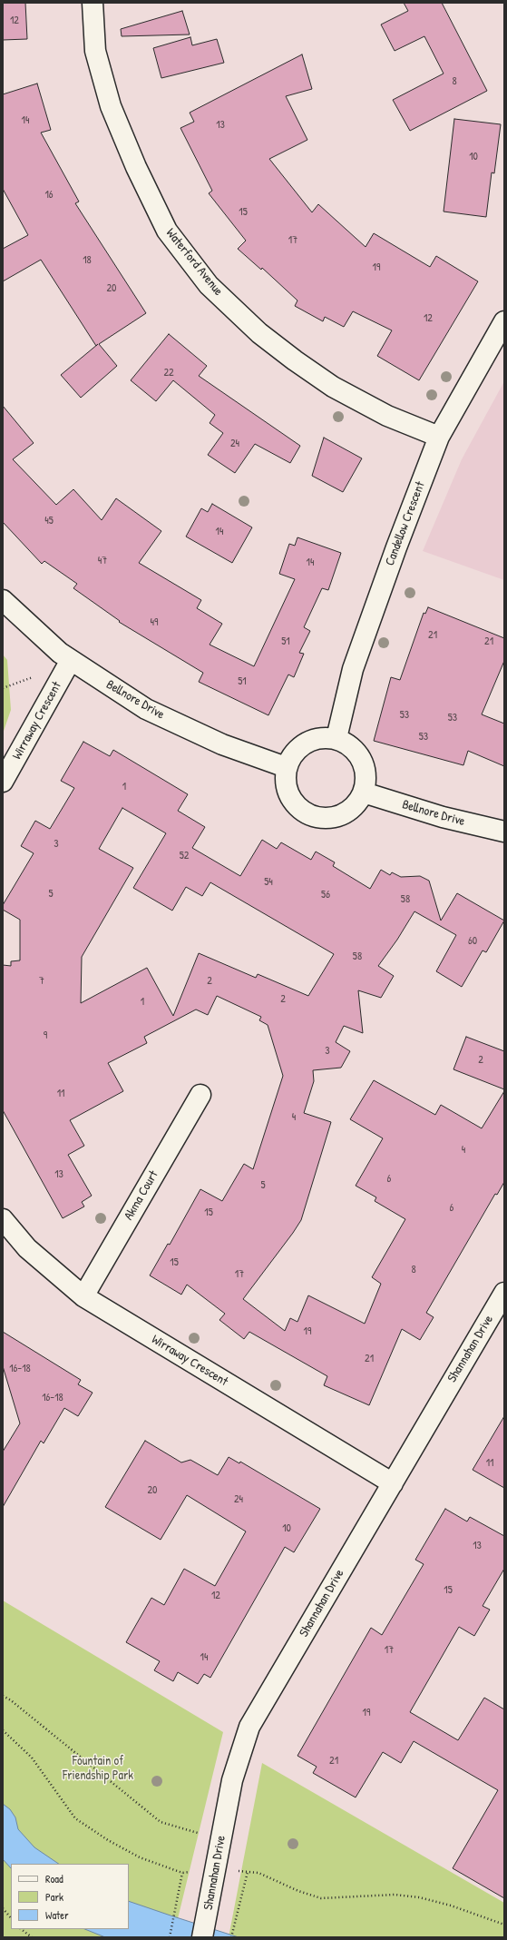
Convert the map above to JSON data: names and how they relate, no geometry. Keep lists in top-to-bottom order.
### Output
{
  "streets": {
    "street": [
      "Waterford Avenue",
      "Candellow Crescent",
      "Bellnore Drive",
      "Wirraway Crescent",
      "Akma Court",
      "Shannahan Drive"
    ]
  },
  "crossings": [
    ["Waterford Avenue", "Candellow Crescent"],
    ["Candellow Crescent", "Bellnore Drive"],
    ["Bellnore Drive", "Wirraway Crescent"],
    ["Wirraway Crescent", "Akma Court"],
    ["Wirraway Crescent", "Shannahan Drive"]
  ],
  "parks": ["Fountain of Friendship Park"],
  "house_numbers": [
    "12",
    "8",
    "14",
    "13",
    "10",
    "16",
    "15",
    "17",
    "18",
    "19",
    "20",
    "12",
    "22",
    "24",
    "45",
    "14",
    "47",
    "14",
    "49",
    "21",
    "51",
    "21",
    "51",
    "53",
    "53",
    "53",
    "1",
    "3",
    "52",
    "54",
    "5",
    "56",
    "58",
    "60",
    "58",
    "7",
    "2",
    "2",
    "1",
    "9",
    "3",
    "2",
    "11",
    "4",
    "4",
    "13",
    "6",
    "5",
    "6",
    "15",
    "15",
    "8",
    "17",
    "19",
    "21",
    "16-18",
    "16-18",
    "11",
    "20",
    "24",
    "10",
    "13",
    "15",
    "12",
    "17",
    "14",
    "19",
    "21"
  ],
  "legend": ["Road", "Park", "Water"]
}
